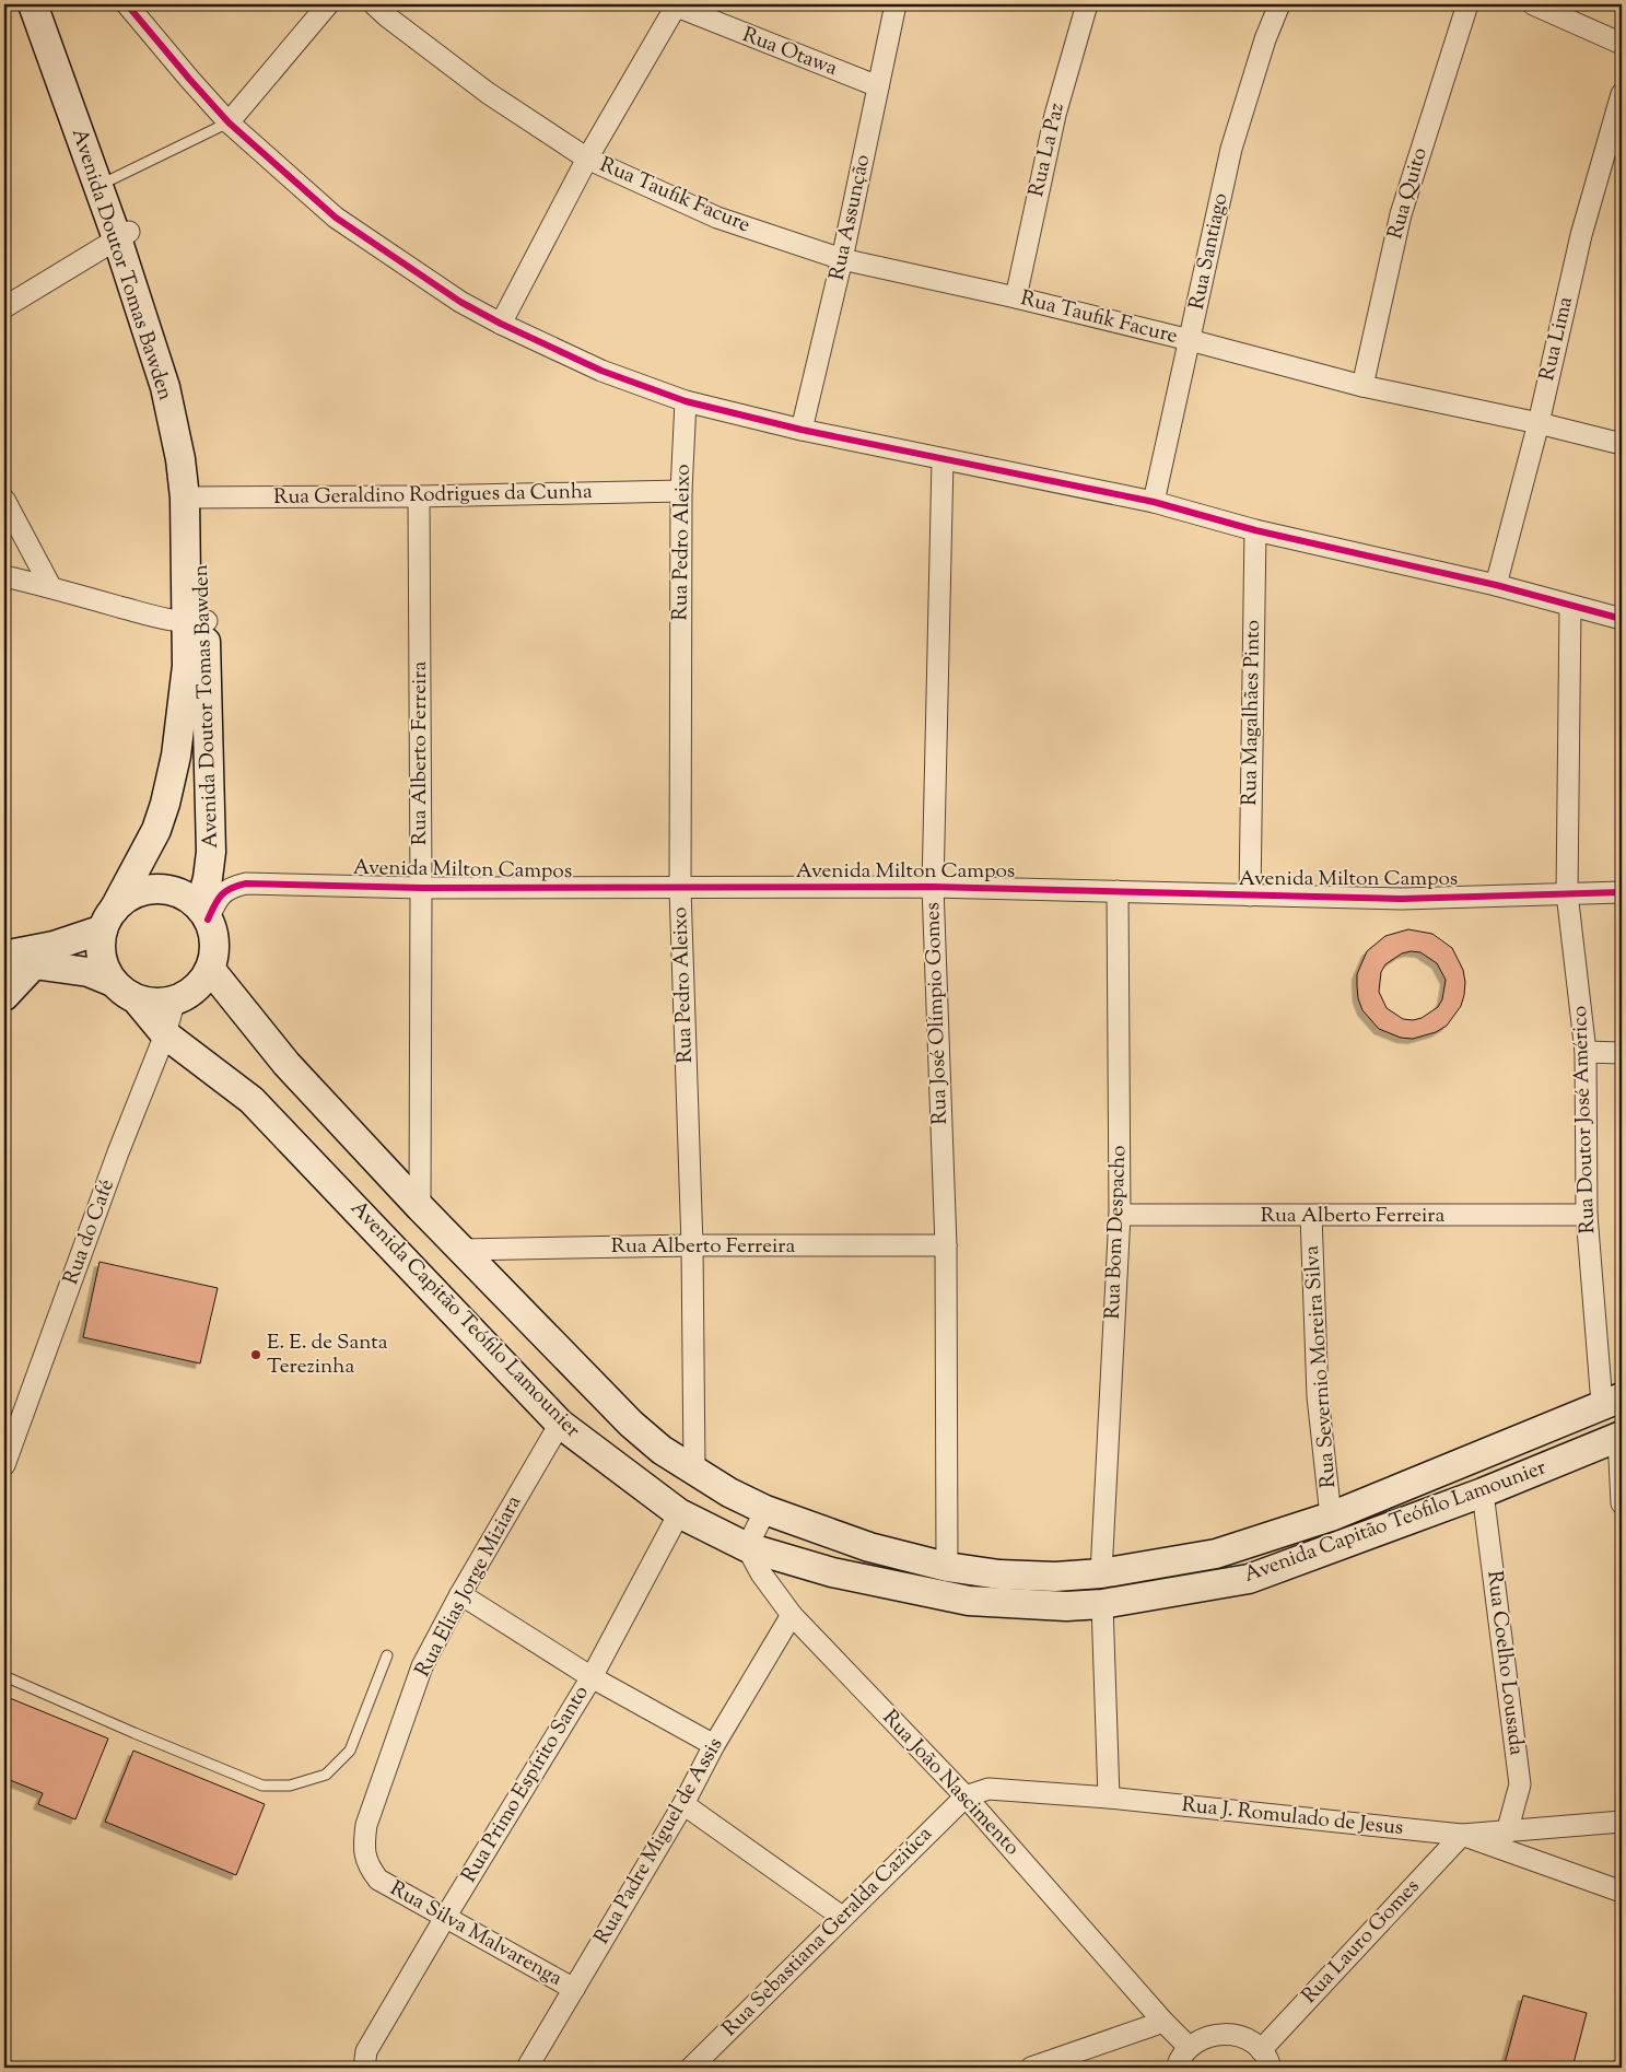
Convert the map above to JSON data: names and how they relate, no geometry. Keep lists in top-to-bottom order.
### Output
{
  "streets": {
    "main road": ["Avenida Doutor Tomas Bawden", "Avenida Capitão Teófilo Lamounier"],
    "street": [
      "Rua Otawa",
      "Rua La Paz",
      "Rua Quito",
      "Rua Taufik Facure",
      "Rua Assunção",
      "Rua Santiago",
      "Rua Lima",
      "Rua Geraldino Rodrigues da Cunha",
      "Rua Pedro Aleixo",
      "Rua Magalhães Pinto",
      "Rua Alberto Ferreira",
      "Avenida Milton Campos",
      "Rua José Olímpio Gomes",
      "Rua Doutor José Américo",
      "Rua do Café",
      "Rua Bom Despacho",
      "Rua Severnio Moreira Silva",
      "Rua Elias Jorge Miziara",
      "Rua Coelho Lousada",
      "Rua João Nascimento",
      "Rua Primo Espírito Santo",
      "Rua J. Romulado de Jesus",
      "Rua Padre Miguel de Assis",
      "Rua Sebastiana Geralda Caziúca",
      "Rua Silva Malvarenga",
      "Rua Lauro Gomes"
    ]
  },
  "crossings": [
    ["Rua Otawa", "Rua Assunção"],
    ["Rua La Paz", "Rua Taufik Facure"],
    ["Rua Quito", "Rua Taufik Facure"],
    ["Rua Taufik Facure", "Rua Assunção"],
    ["Rua Taufik Facure", "Rua Santiago"],
    ["Rua Taufik Facure", "Rua Lima"],
    ["Avenida Doutor Tomas Bawden", "Rua Geraldino Rodrigues da Cunha"],
    ["Avenida Doutor Tomas Bawden", "Avenida Milton Campos"],
    ["Avenida Doutor Tomas Bawden", "Rua do Café"],
    ["Avenida Doutor Tomas Bawden", "Avenida Capitão Teófilo Lamounier"],
    ["Rua Geraldino Rodrigues da Cunha", "Rua Pedro Aleixo"],
    ["Rua Geraldino Rodrigues da Cunha", "Rua Alberto Ferreira"],
    ["Rua Pedro Aleixo", "Rua Alberto Ferreira"],
    ["Rua Pedro Aleixo", "Avenida Milton Campos"],
    ["Rua Pedro Aleixo", "Avenida Capitão Teófilo Lamounier"],
    ["Rua Magalhães Pinto", "Avenida Milton Campos"],
    ["Rua Alberto Ferreira", "Avenida Milton Campos"],
    ["Rua Alberto Ferreira", "Rua José Olímpio Gomes"],
    ["Rua Alberto Ferreira", "Rua Doutor José Américo"],
    ["Rua Alberto Ferreira", "Rua Bom Despacho"],
    ["Rua Alberto Ferreira", "Avenida Capitão Teófilo Lamounier"],
    ["Rua Alberto Ferreira", "Rua Severnio Moreira Silva"],
    ["Avenida Milton Campos", "Rua José Olímpio Gomes"],
    ["Avenida Milton Campos", "Rua Doutor José Américo"],
    ["Avenida Milton Campos", "Rua do Café"],
    ["Avenida Milton Campos", "Rua Bom Despacho"],
    ["Avenida Milton Campos", "Avenida Capitão Teófilo Lamounier"],
    ["Rua José Olímpio Gomes", "Avenida Capitão Teófilo Lamounier"],
    ["Rua Doutor José Américo", "Avenida Capitão Teófilo Lamounier"],
    ["Rua do Café", "Avenida Capitão Teófilo Lamounier"],
    ["Rua Bom Despacho", "Avenida Capitão Teófilo Lamounier"],
    ["Avenida Capitão Teófilo Lamounier", "Rua Severnio Moreira Silva"],
    ["Avenida Capitão Teófilo Lamounier", "Rua Elias Jorge Miziara"],
    ["Avenida Capitão Teófilo Lamounier", "Rua Coelho Lousada"],
    ["Avenida Capitão Teófilo Lamounier", "Rua João Nascimento"],
    ["Avenida Capitão Teófilo Lamounier", "Rua Primo Espírito Santo"],
    ["Rua Elias Jorge Miziara", "Rua Silva Malvarenga"],
    ["Rua Coelho Lousada", "Rua J. Romulado de Jesus"],
    ["Rua João Nascimento", "Rua J. Romulado de Jesus"],
    ["Rua João Nascimento", "Rua Padre Miguel de Assis"],
    ["Rua João Nascimento", "Rua Sebastiana Geralda Caziúca"],
    ["Rua Primo Espírito Santo", "Rua Silva Malvarenga"],
    ["Rua J. Romulado de Jesus", "Rua Sebastiana Geralda Caziúca"],
    ["Rua J. Romulado de Jesus", "Rua Lauro Gomes"],
    ["Rua Padre Miguel de Assis", "Rua Silva Malvarenga"]
  ],
  "places": ["E. E. de Santa Terezinha"]
}
